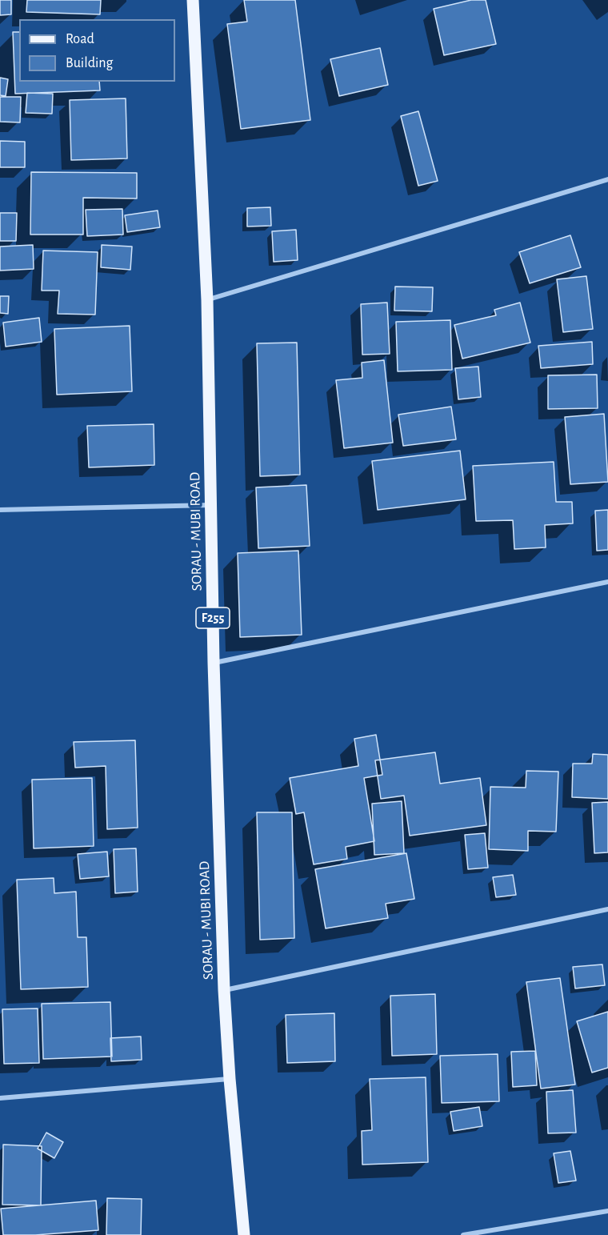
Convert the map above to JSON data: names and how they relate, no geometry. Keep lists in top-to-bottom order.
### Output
{
  "streets": {
    "main road": ["SORAU - MUBI ROAD", "F255"]
  },
  "legend": ["Road", "Building"]
}
